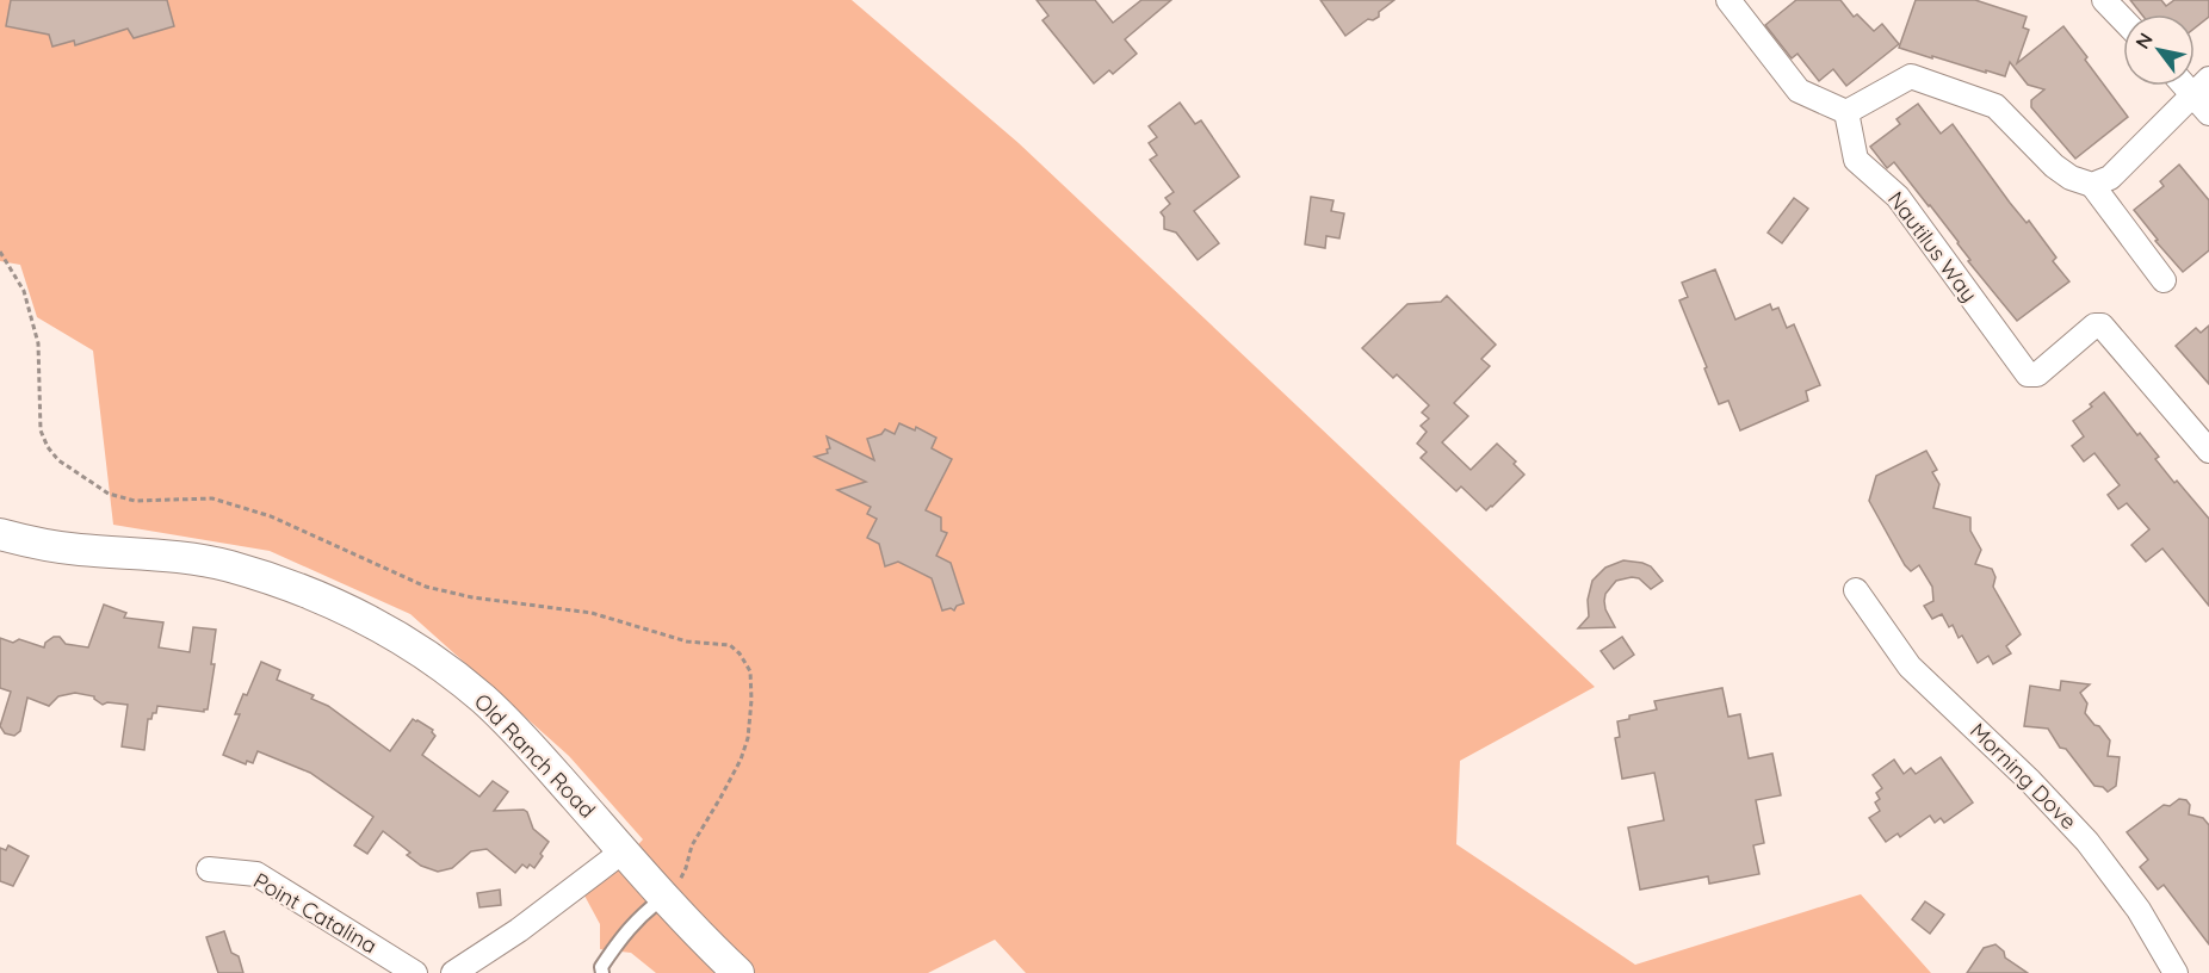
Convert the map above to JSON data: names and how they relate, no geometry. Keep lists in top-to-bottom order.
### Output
{
  "streets": {
    "street": [
      "Nautilus Way",
      "Old Ranch Road",
      "Morning Dove",
      "Point Catalina"
    ]
  },
  "north": "top left"
}
